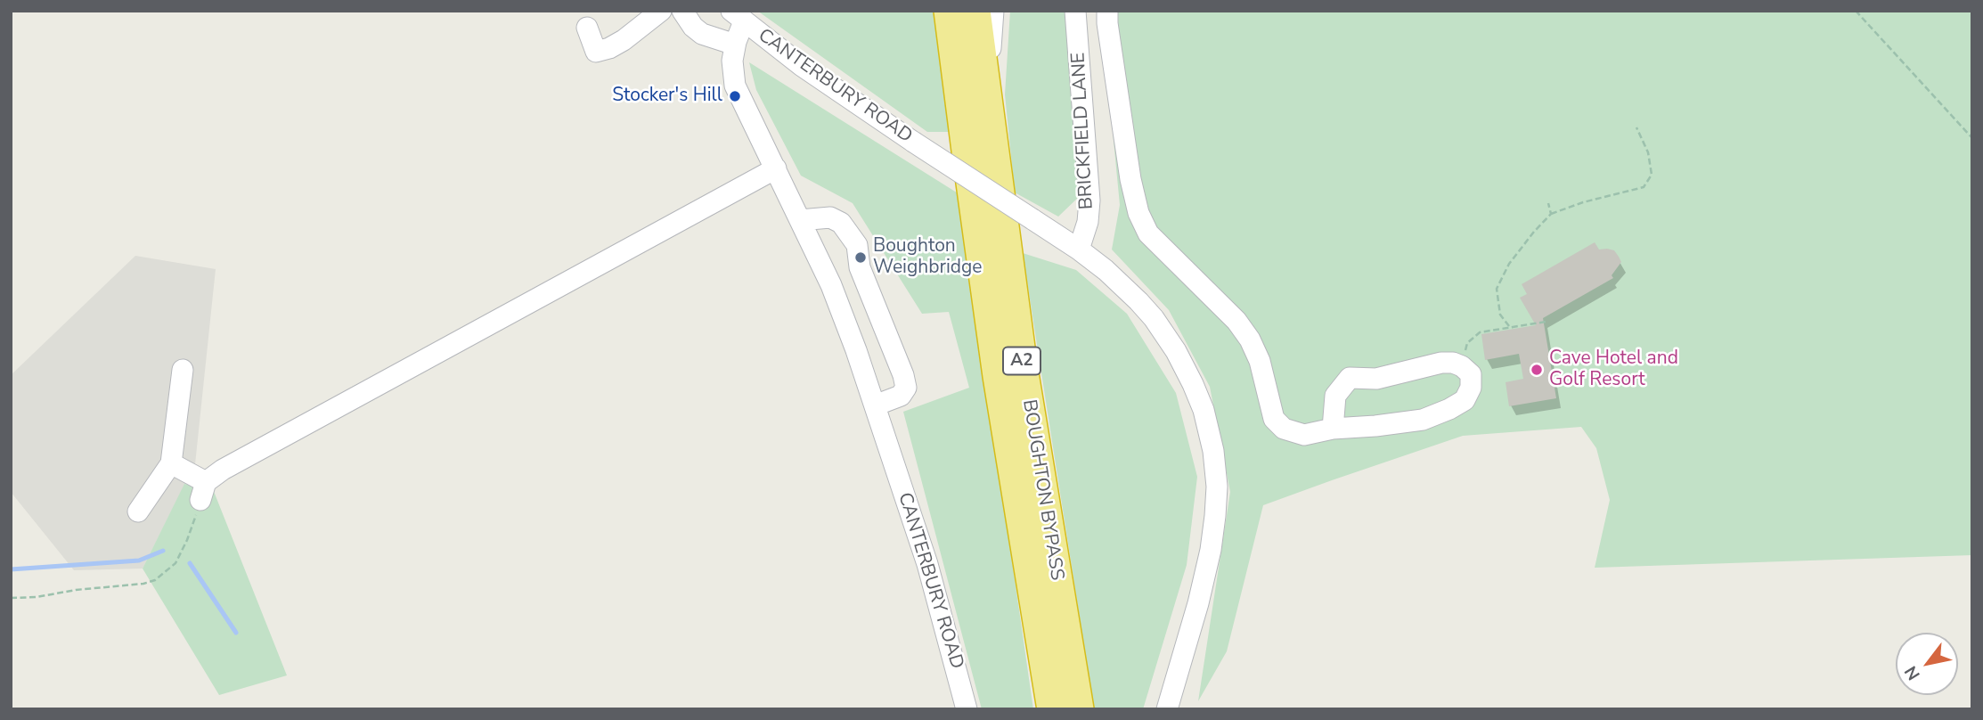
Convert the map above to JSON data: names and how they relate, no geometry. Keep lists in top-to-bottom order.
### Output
{
  "streets": {
    "highway": ["A2", "BOUGHTON BYPASS"],
    "street": ["CANTERBURY ROAD", "BRICKFIELD LANE"]
  },
  "crossings": [
    ["CANTERBURY ROAD", "BRICKFIELD LANE"]
  ],
  "places": ["Stocker's Hill", "Boughton Weighbridge", "Cave Hotel and Golf Resort"],
  "north": "bottom left"
}
